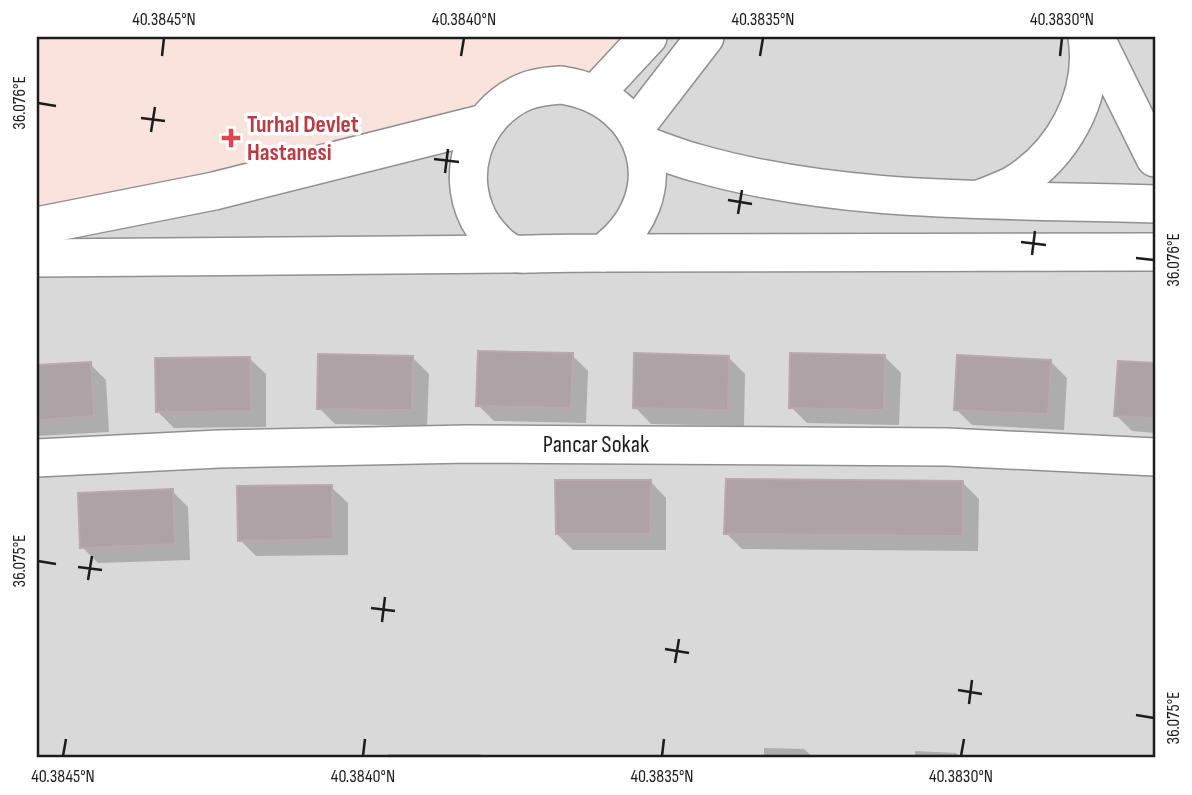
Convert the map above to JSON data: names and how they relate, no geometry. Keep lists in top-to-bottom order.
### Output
{
  "streets": {
    "street": ["Pancar Sokak"]
  },
  "places": {
    "health": ["Turhal Devlet Hastanesi"]
  },
  "coordinates": [
    "40.3845°N",
    "40.3840°N",
    "40.3835°N",
    "40.3830°N",
    "36.076°E",
    "36.075°E"
  ]
}
